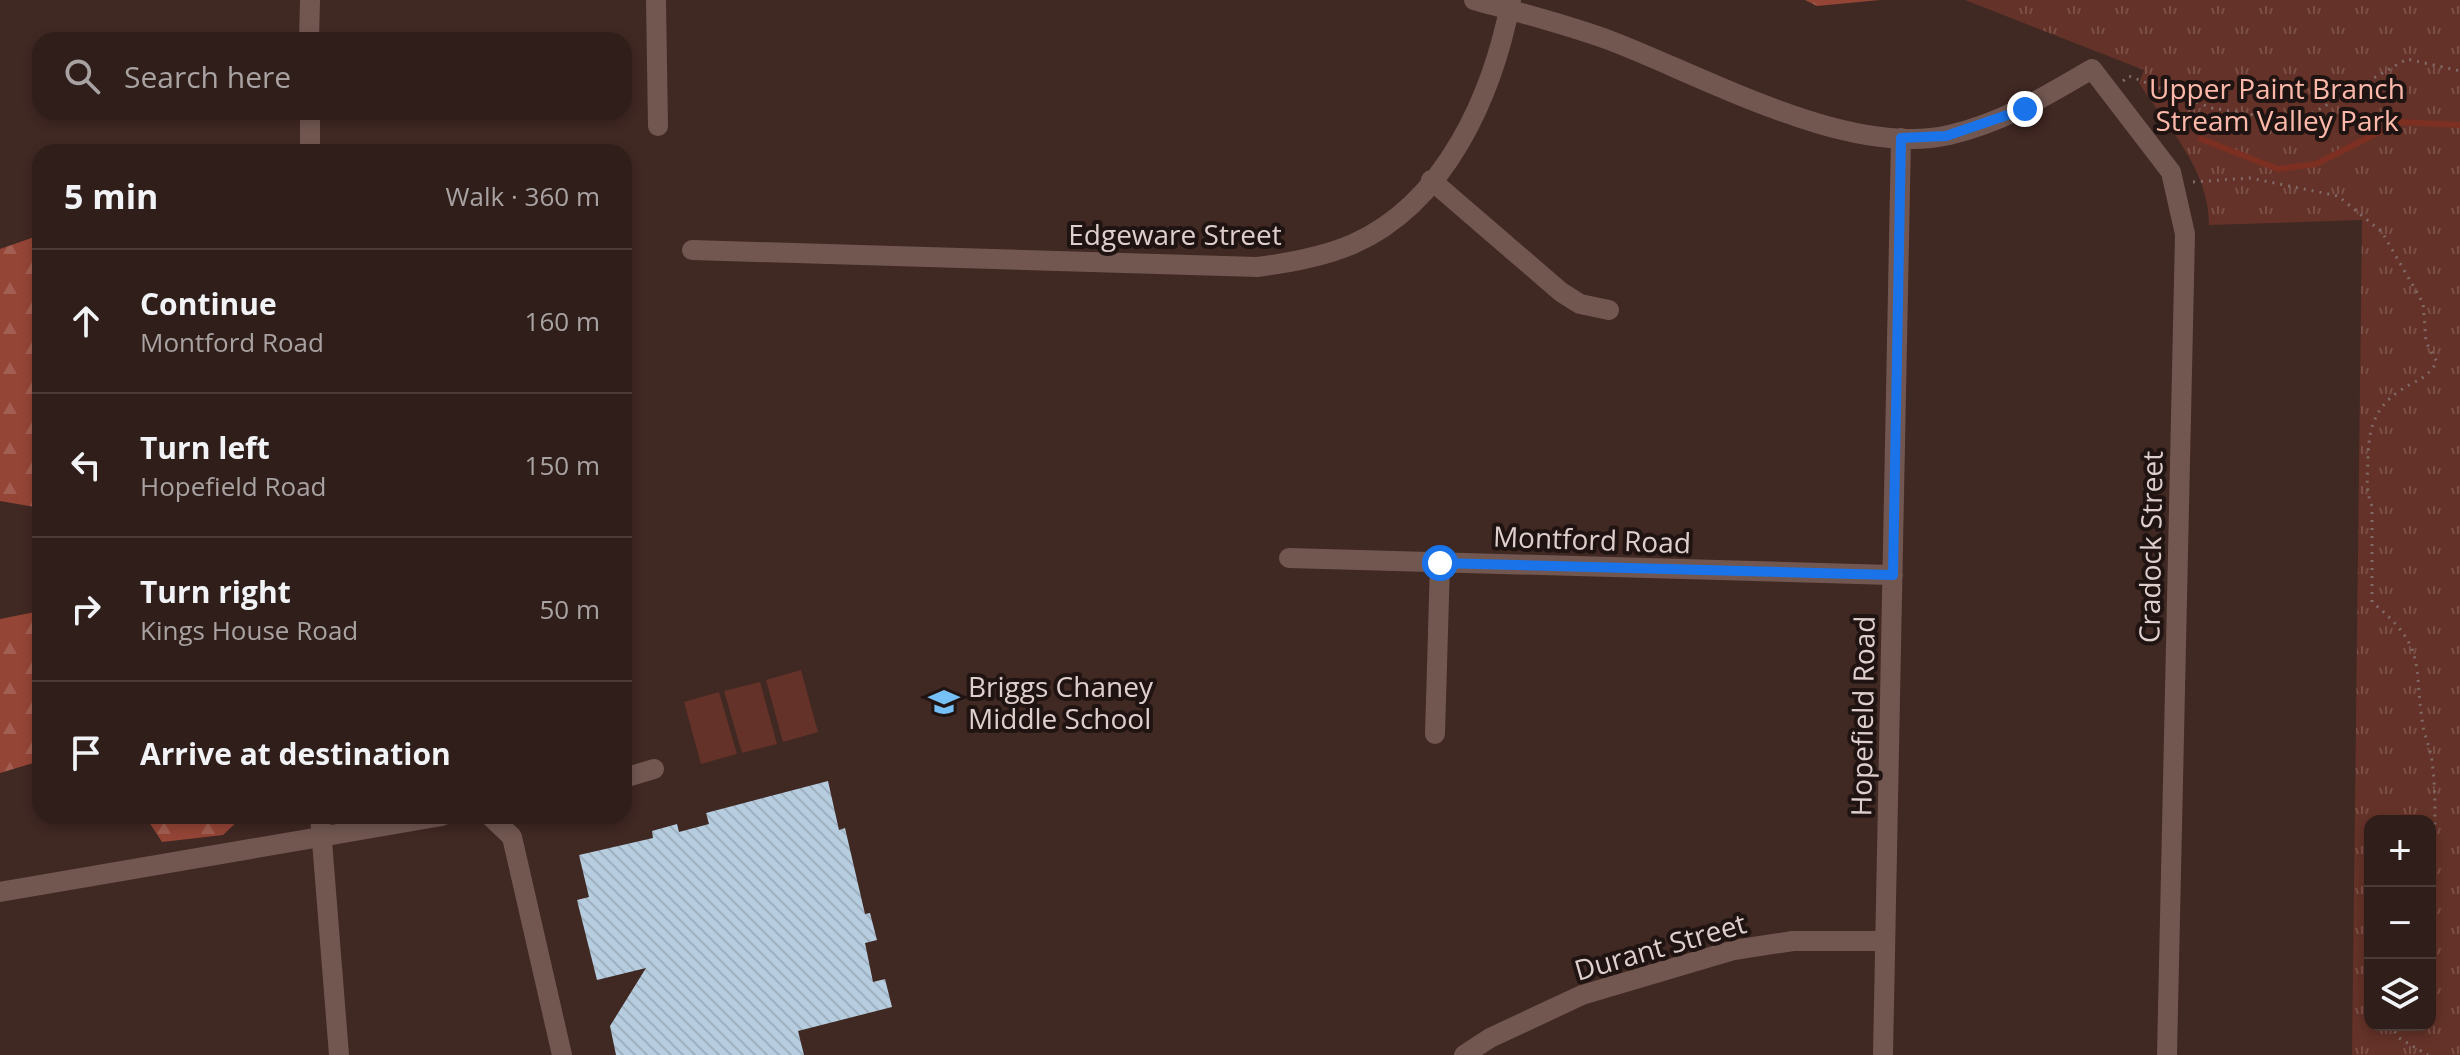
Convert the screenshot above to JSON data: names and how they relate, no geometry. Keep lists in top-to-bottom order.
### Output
{
  "streets": {
    "street": [
      "Edgeware Street",
      "Montford Road",
      "Cradock Street",
      "Hopefield Road",
      "Durant Street"
    ]
  },
  "crossings": [
    ["Montford Road", "Hopefield Road"],
    ["Cradock Street", "Hopefield Road"],
    ["Hopefield Road", "Durant Street"]
  ],
  "parks": ["Upper Paint Branch Stream Valley Park"],
  "places": {
    "school or university": ["Briggs Chaney Middle School"]
  },
  "page": {
    "search": "Search here",
    "heading": ["5 min", "Walk · 360 m"],
    "list": [
      ["Continue", "Montford Road", "160 m"],
      ["Turn left", "Hopefield Road", "150 m"],
      ["Turn right", "Kings House Road", "50 m"],
      "Arrive at destination"
    ],
    "map_buttons": ["+", "−"]
  }
}
